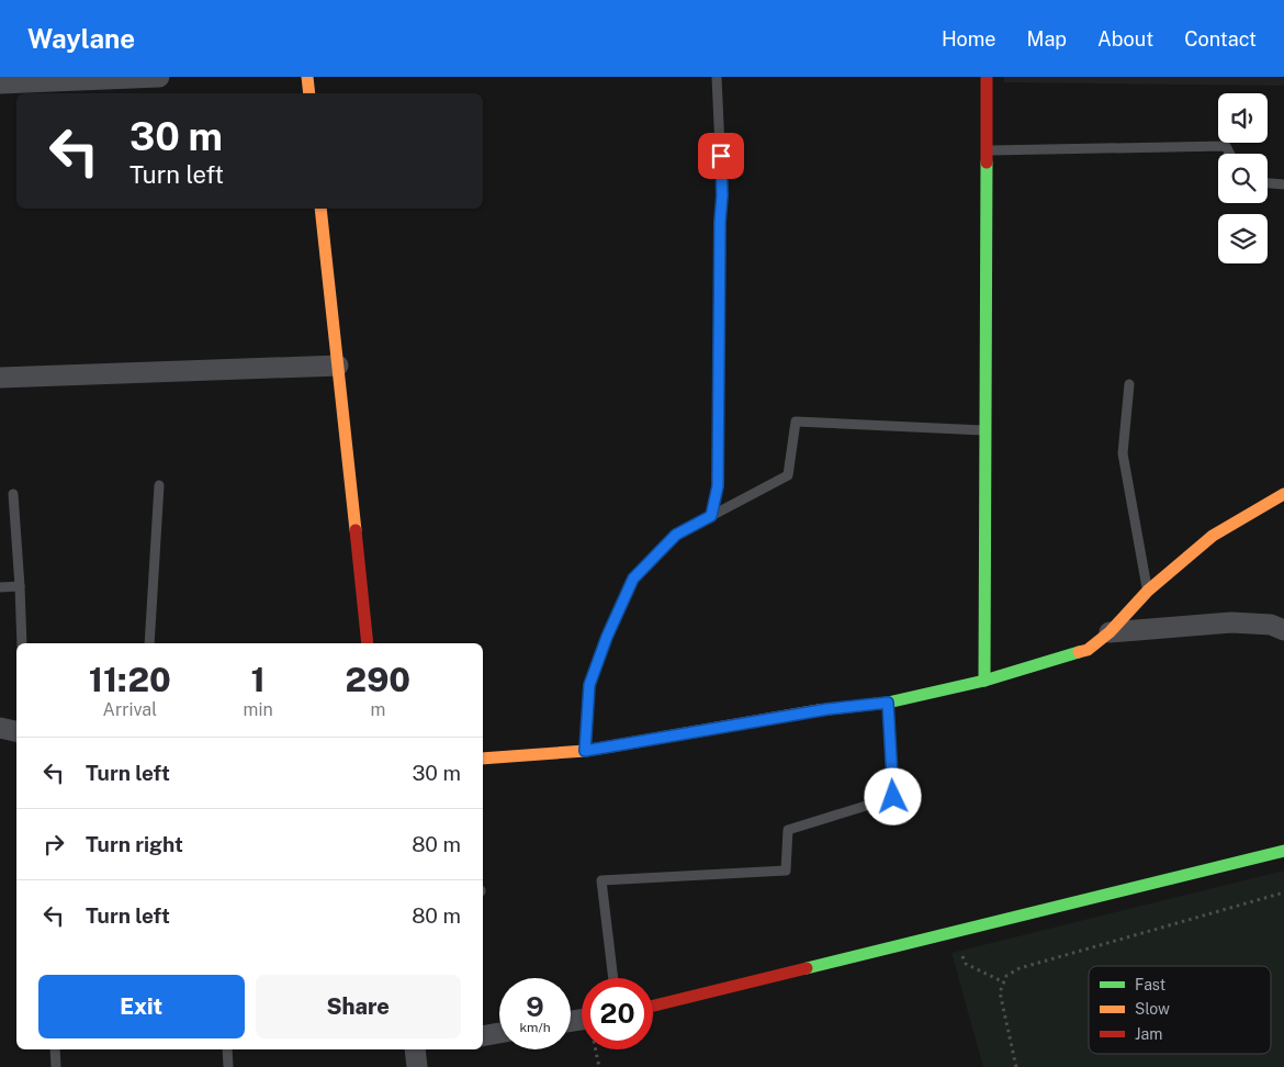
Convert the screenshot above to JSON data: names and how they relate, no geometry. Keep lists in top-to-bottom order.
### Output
{
  "legend": ["Fast", "Slow", "Jam"],
  "page": {
    "header": "Waylane",
    "nav": [
      "Home",
      "Map",
      "About",
      "Contact"
    ],
    "turn": ["30 m", "Turn left"],
    "eta": [
      "11:20",
      "Arrival",
      "1",
      "min",
      "290",
      "m"
    ],
    "list": [
      {
        "name": "Turn left",
        "value": "30 m"
      },
      {
        "name": "Turn right",
        "value": "80 m"
      },
      {
        "name": "Turn left",
        "value": "80 m"
      }
    ],
    "buttons": ["Exit", "Share"],
    "speed": "9 km/h",
    "limit": "20"
  }
}
